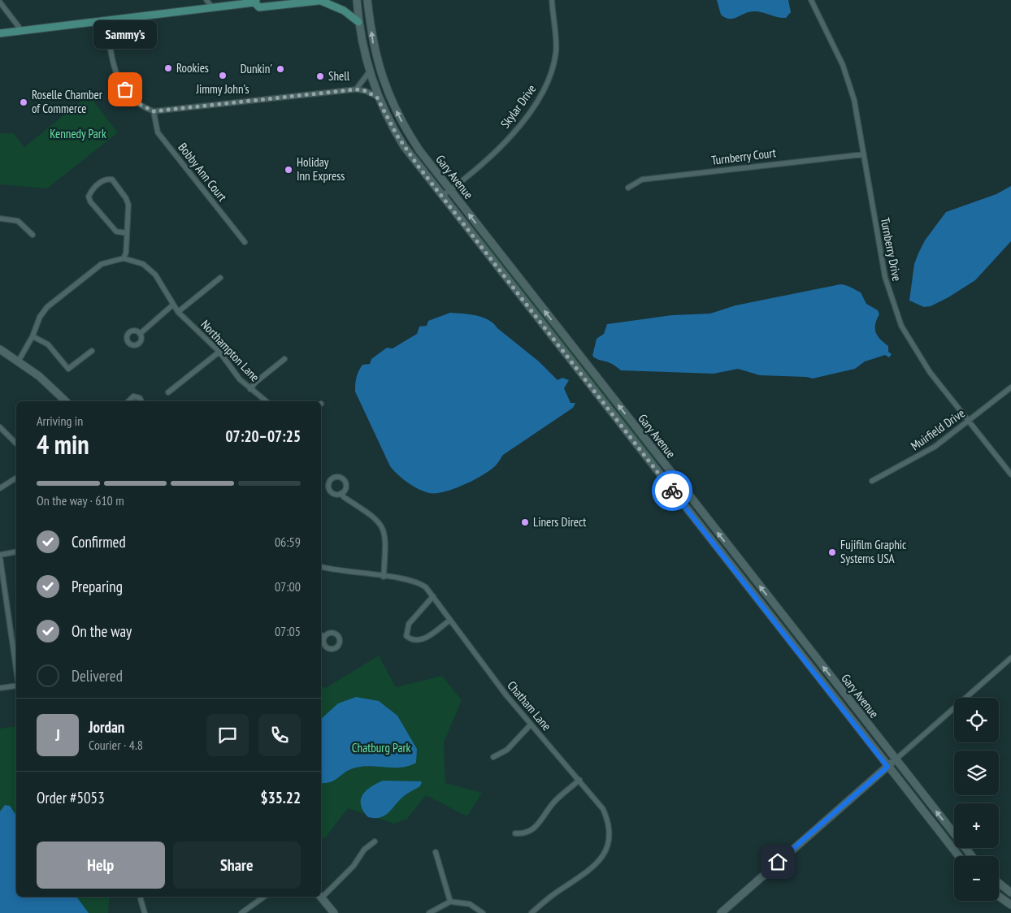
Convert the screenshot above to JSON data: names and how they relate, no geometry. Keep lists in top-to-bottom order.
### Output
{
  "streets": {
    "main road": ["Gary Avenue"],
    "street": [
      "Skylar Drive",
      "Turnberry Court",
      "Bobby Ann Court",
      "Turnberry Drive",
      "Northampton Lane",
      "Muirfield Drive",
      "Chatham Lane"
    ]
  },
  "crossings": [
    ["Skylar Drive", "Gary Avenue"],
    ["Turnberry Court", "Turnberry Drive"],
    ["Turnberry Drive", "Muirfield Drive"]
  ],
  "parks": ["Kennedy Park", "Chatburg Park"],
  "places": [
    "Rookies",
    "Dunkin'",
    "Jimmy John's",
    "Shell",
    "Sammy’s",
    "Roselle Chamber of Commerce",
    "Holiday Inn Express",
    "Liners Direct",
    "Fujifilm Graphic Systems USA"
  ],
  "page": {
    "bubble": "Sammy’s",
    "heading": ["4 min", "Arriving in", "07:20–07:25"],
    "panel": [
      "Jordan",
      "Courier · 4.8",
      "Order #5053",
      "$35.22"
    ],
    "bar": "On the way · 610 m",
    "list": [
      ["Confirmed", "06:59"],
      ["Preparing", "07:00"],
      ["On the way", "07:05"],
      "Delivered"
    ],
    "map_buttons": ["+", "−"],
    "round": "J",
    "buttons": ["Help", "Share"]
  }
}
